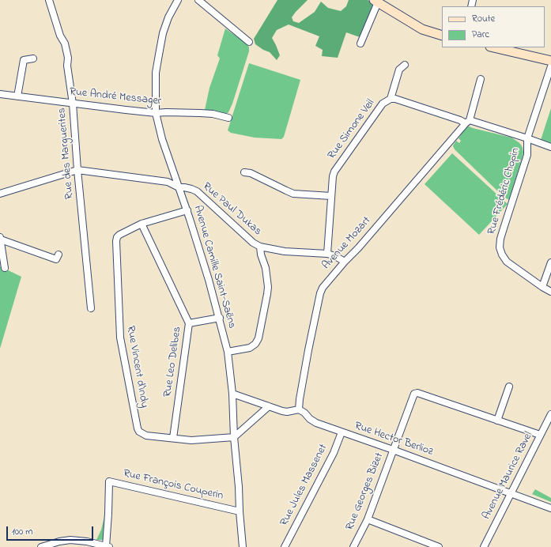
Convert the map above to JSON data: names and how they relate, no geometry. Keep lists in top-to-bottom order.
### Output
{
  "streets": {
    "street": [
      "Rue André Messager",
      "Rue Simone Veil",
      "Rue des Marguerites",
      "Rue Frédéric Chopin",
      "Rue Paul Dukas",
      "Avenue Mozart",
      "Avenue Camille Saint-Saëns",
      "Rue Leo Delibes",
      "Rue Vincent d'Indy",
      "Rue Hector Berlioz",
      "Avenue Maurice Ravel",
      "Rue François Couperin",
      "Rue Jules Massenet",
      "Rue Georges Bizet"
    ]
  },
  "crossings": [
    ["Rue André Messager", "Rue des Marguerites"],
    ["Rue André Messager", "Avenue Camille Saint-Saëns"],
    ["Rue Simone Veil", "Rue Frédéric Chopin"],
    ["Rue Simone Veil", "Rue Paul Dukas"],
    ["Rue Simone Veil", "Avenue Mozart"],
    ["Rue des Marguerites", "Rue Paul Dukas"],
    ["Rue Paul Dukas", "Avenue Mozart"],
    ["Rue Paul Dukas", "Avenue Camille Saint-Saëns"],
    ["Avenue Mozart", "Rue Hector Berlioz"],
    ["Avenue Camille Saint-Saëns", "Rue Vincent d'Indy"],
    ["Avenue Camille Saint-Saëns", "Rue François Couperin"],
    ["Rue Leo Delibes", "Rue Vincent d'Indy"],
    ["Rue Hector Berlioz", "Avenue Maurice Ravel"],
    ["Rue Hector Berlioz", "Rue Jules Massenet"],
    ["Rue Hector Berlioz", "Rue Georges Bizet"]
  ],
  "legend": ["Route", "Parc"],
  "scale_bar": "100 m"
}
